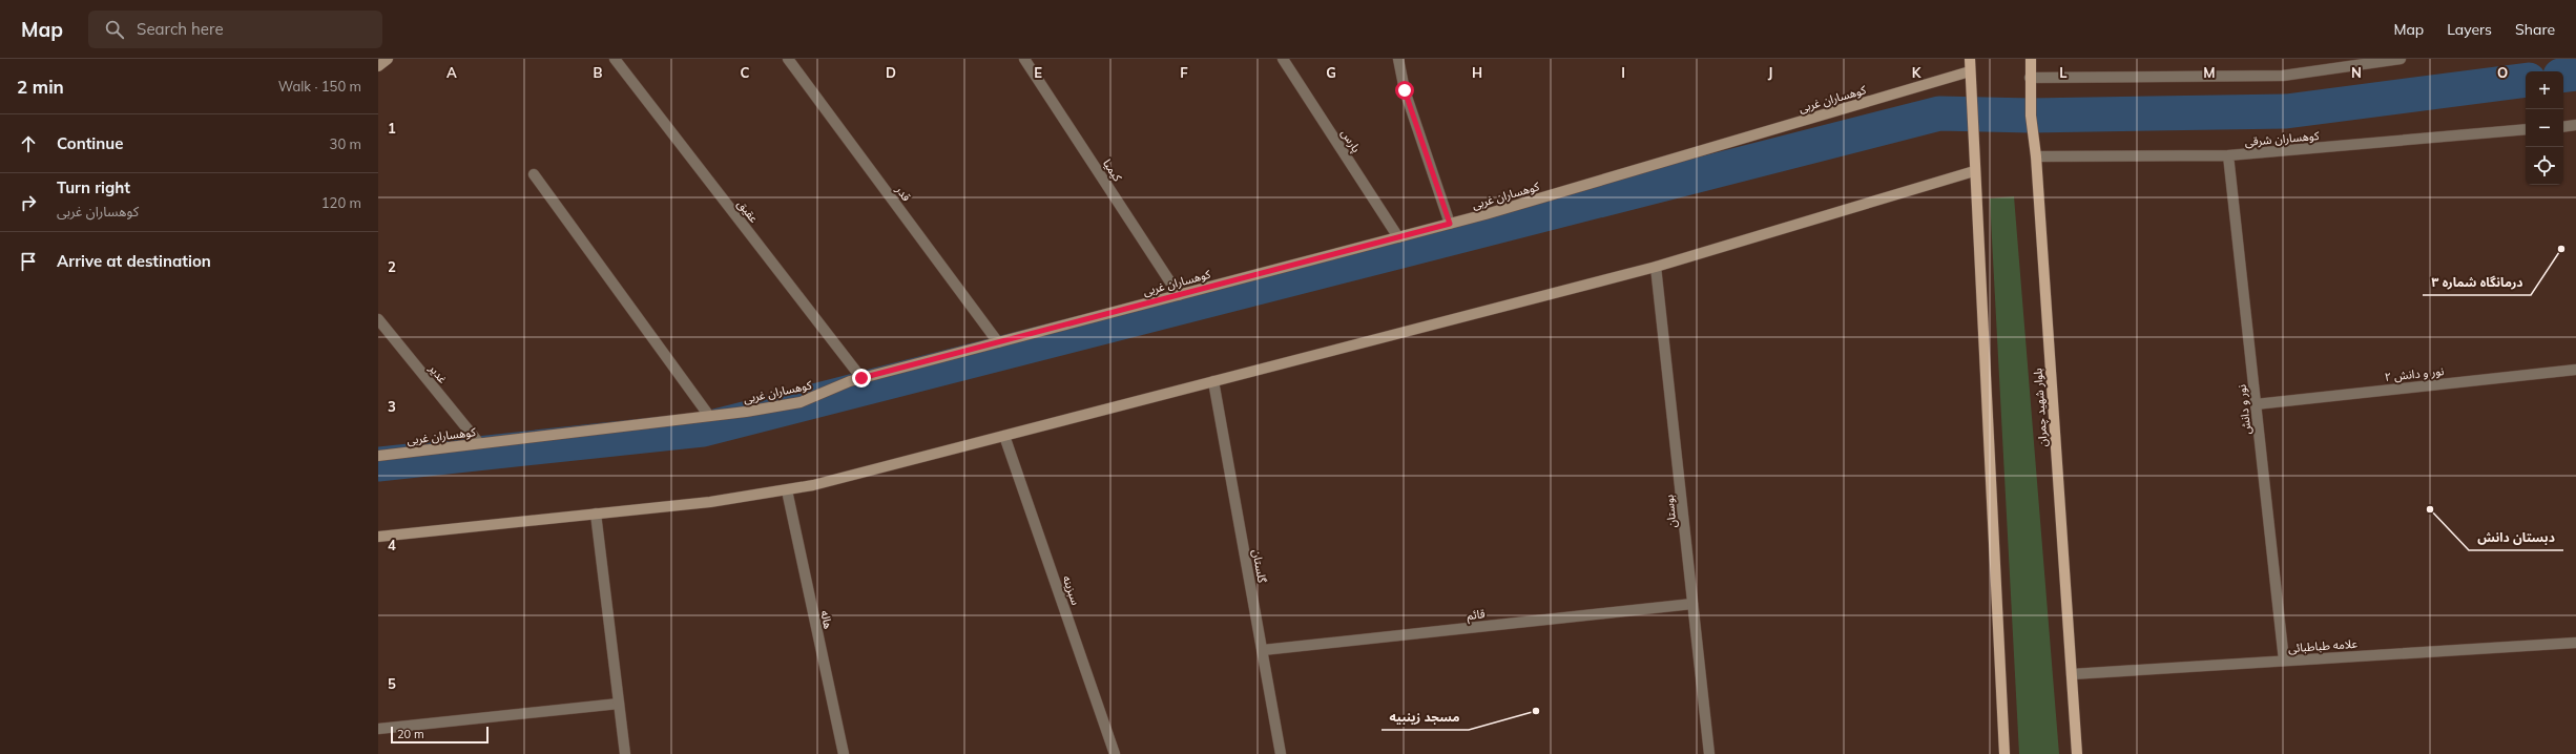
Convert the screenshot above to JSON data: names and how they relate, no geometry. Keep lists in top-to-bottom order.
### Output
{
  "streets": {
    "main road": ["بلوار شهید چمران"],
    "street": [
      "کوهساران غربی",
      "کوهساران شرقی",
      "پارس",
      "کیمیا",
      "قدر",
      "عقیق",
      "غدیر",
      "نور و دانش ۲",
      "نور و دانش",
      "بوستان",
      "گلستان",
      "سبزینه",
      "قائم",
      "هاله",
      "علامه طباطبائی"
    ]
  },
  "crossings": [
    ["کوهساران غربی", "پارس"],
    ["کوهساران غربی", "کیمیا"],
    ["کوهساران غربی", "قدر"],
    ["کوهساران غربی", "عقیق"],
    ["کوهساران غربی", "غدیر"],
    ["کوهساران شرقی", "بلوار شهید چمران"],
    ["کوهساران شرقی", "نور و دانش"],
    ["نور و دانش ۲", "نور و دانش"],
    ["بلوار شهید چمران", "علامه طباطبائی"],
    ["نور و دانش", "علامه طباطبائی"],
    ["بوستان", "قائم"],
    ["گلستان", "قائم"]
  ],
  "places": ["درمانگاه شماره ۳", "دبستان دانش", "مسجد زینبیه"],
  "scale_bar": "20 m",
  "page": {
    "header": "Map",
    "search": "Search here",
    "nav": ["Map", "Layers", "Share"],
    "heading": ["2 min", "Walk · 150 m"],
    "map_buttons": ["+", "−"],
    "list": [
      ["Continue", "30 m"],
      ["Turn right", "کوهساران غربی", "120 m"],
      "Arrive at destination"
    ],
    "scale": "20 m"
  },
  "grid": {
    "columns": [
      "A",
      "B",
      "C",
      "D",
      "E",
      "F",
      "G",
      "H",
      "I",
      "J",
      "K",
      "L",
      "M",
      "N",
      "O"
    ],
    "rows": [
      "1",
      "2",
      "3",
      "4",
      "5"
    ]
  }
}
